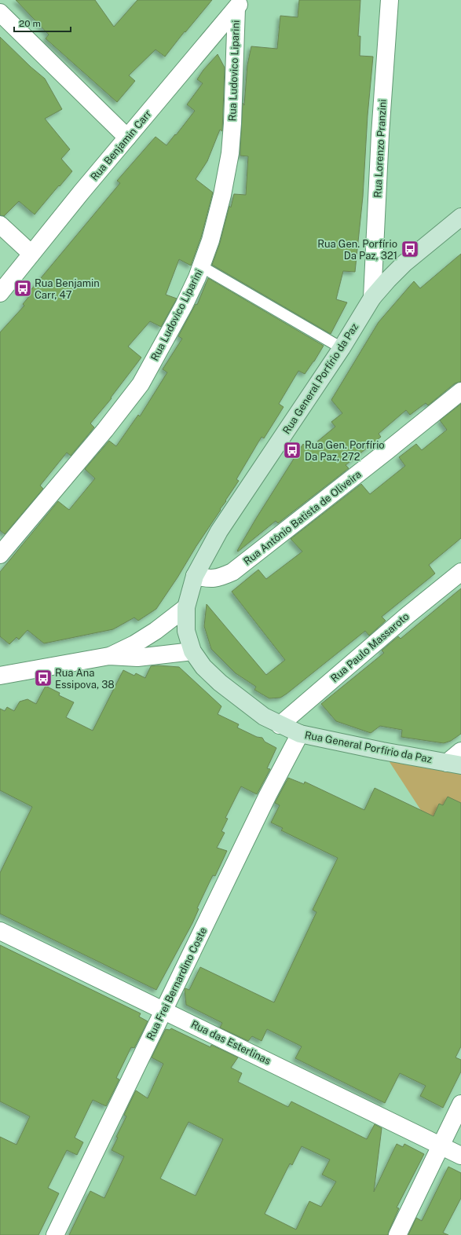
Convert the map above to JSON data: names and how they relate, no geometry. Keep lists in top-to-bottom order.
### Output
{
  "streets": {
    "street": [
      "Rua Ludovico Liparini",
      "Rua Benjamin Carr",
      "Rua Lorenzo Pranzini",
      "Rua General Porfírio da Paz",
      "Rua Antônio Batista de Oliveira",
      "Rua Paulo Massaroto",
      "Rua Frei Bernardino Coste",
      "Rua das Esterlinas"
    ]
  },
  "crossings": [
    ["Rua Ludovico Liparini", "Rua Benjamin Carr"],
    ["Rua Lorenzo Pranzini", "Rua General Porfírio da Paz"],
    ["Rua General Porfírio da Paz", "Rua Antônio Batista de Oliveira"],
    ["Rua General Porfírio da Paz", "Rua Paulo Massaroto"],
    ["Rua General Porfírio da Paz", "Rua Frei Bernardino Coste"],
    ["Rua Frei Bernardino Coste", "Rua das Esterlinas"]
  ],
  "places": {
    "bus stop": [
      "Rua Gen. Porfírio Da Paz, 321",
      "Rua Benjamin Carr, 47",
      "Rua Gen. Porfírio Da Paz, 272",
      "Rua Ana Essipova, 38"
    ]
  },
  "scale_bar": "20 m"
}
